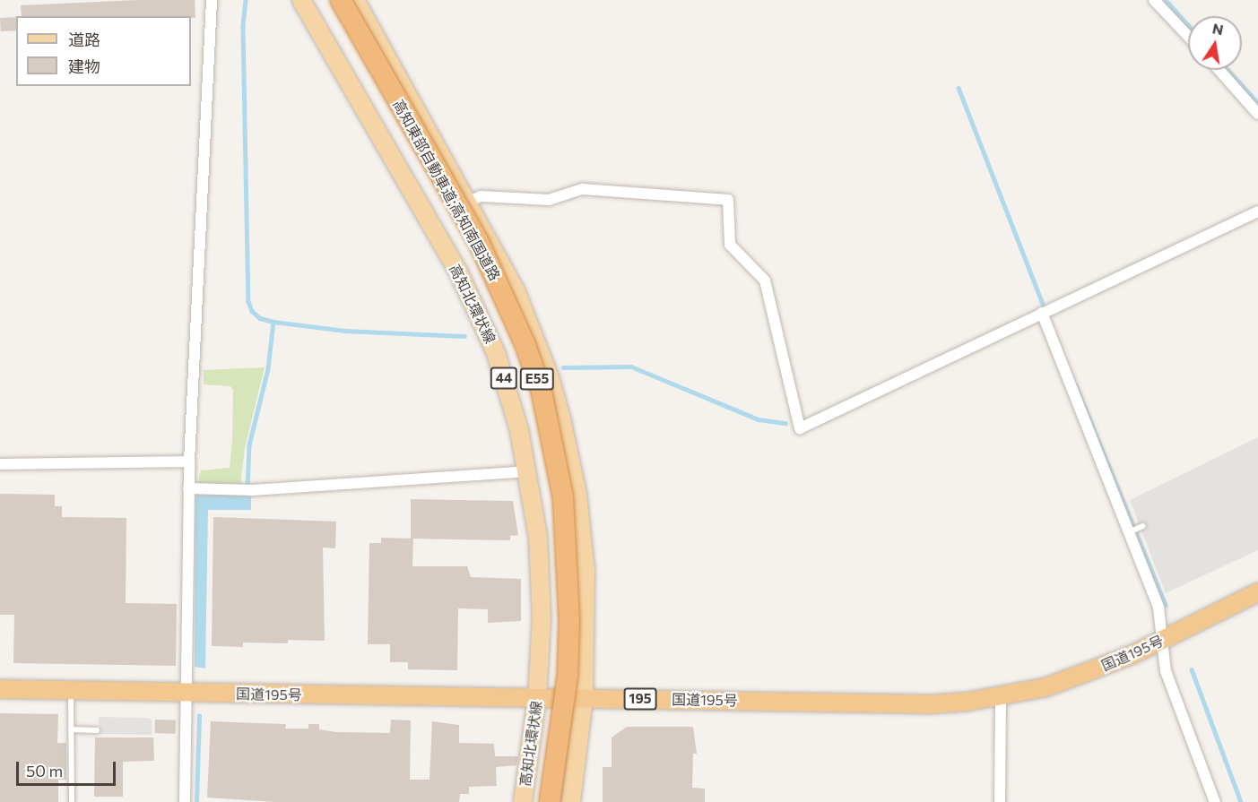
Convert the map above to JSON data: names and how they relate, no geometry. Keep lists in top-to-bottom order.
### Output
{
  "streets": {
    "highway": [
      "高知東部自動車道;高知南国道路",
      "E55",
      "国道195号",
      "195"
    ],
    "main road": ["高知北環状線", "44"]
  },
  "crossings": [
    ["高知北環状線", "国道195号"]
  ],
  "legend": ["道路", "建物"],
  "scale_bar": "50 m",
  "north": "top"
}
